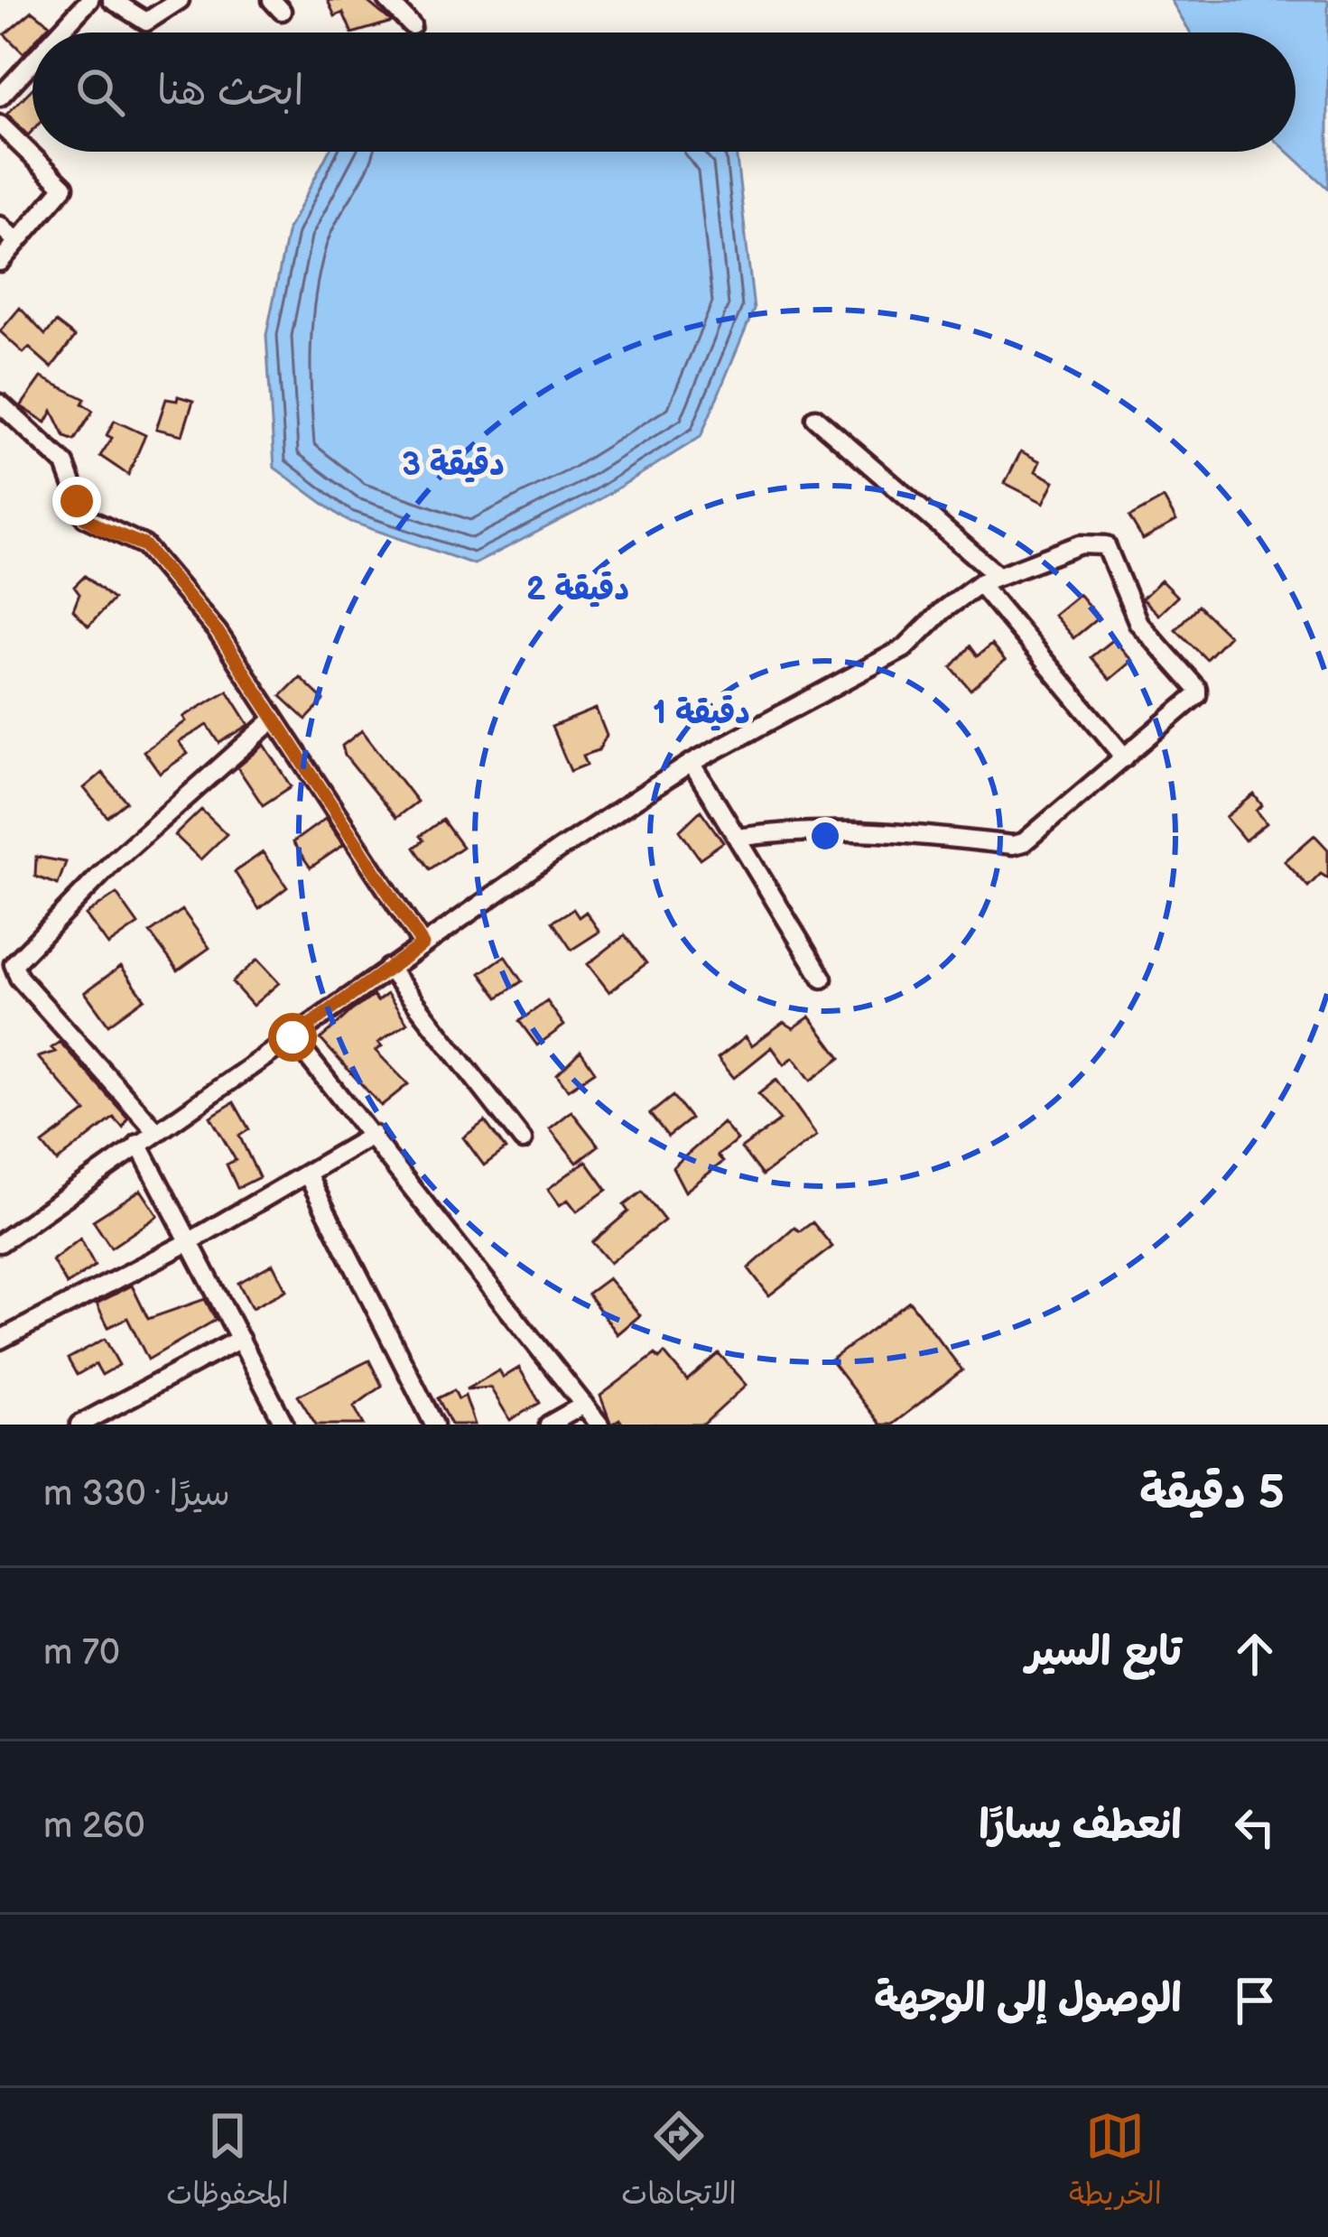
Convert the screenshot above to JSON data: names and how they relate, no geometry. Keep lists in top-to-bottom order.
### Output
{
  "page": {
    "search": "ابحث هنا",
    "heading": ["5 دقيقة", "سيرًا · 330 m"],
    "list": [
      ["تابع السير", "70 m"],
      ["انعطف يسارًا", "260 m"],
      "الوصول إلى الوجهة"
    ],
    "nav": ["الخريطة", "الاتجاهات", "المحفوظات"]
  },
  "rings": ["3 دقيقة", "2 دقيقة", "1 دقيقة"]
}
